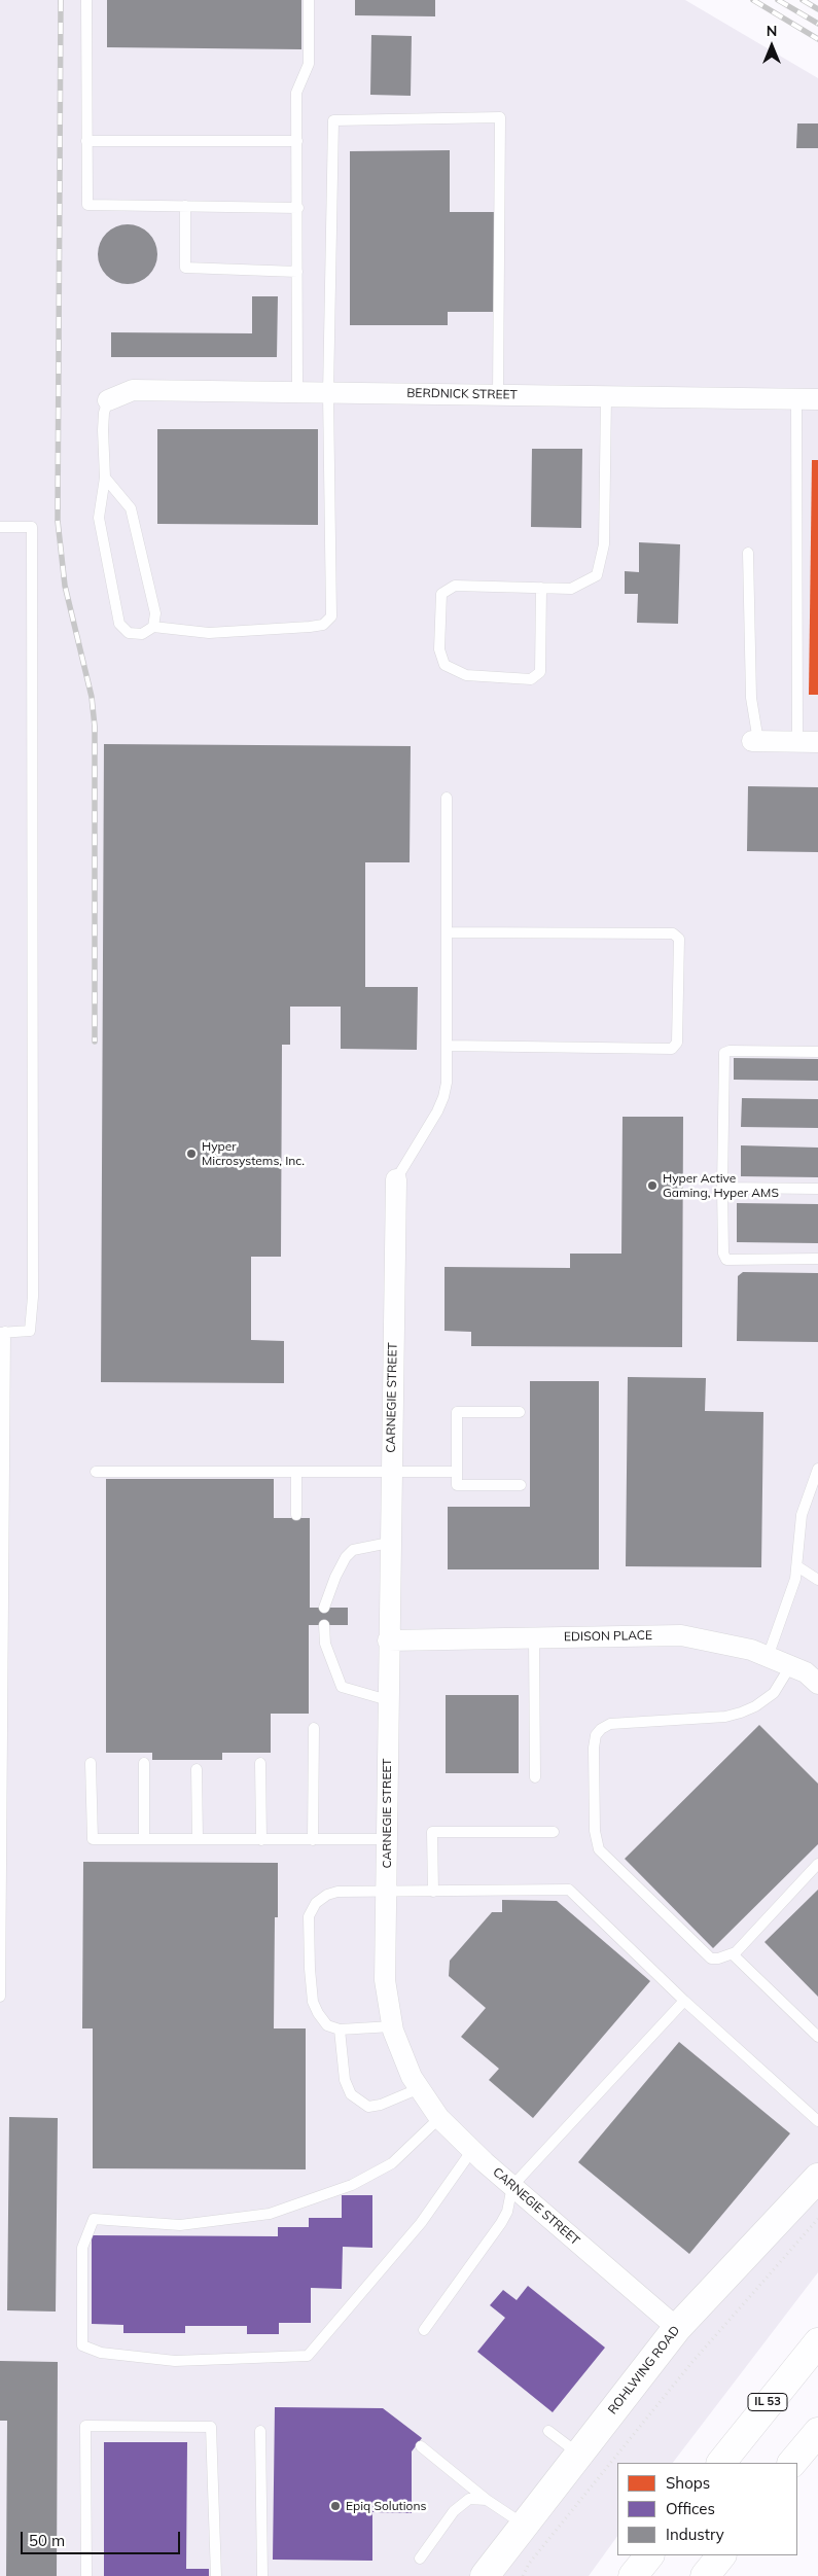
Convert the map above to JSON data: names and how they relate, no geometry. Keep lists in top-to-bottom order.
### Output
{
  "streets": {
    "main road": ["ROHLWING ROAD", "IL 53"],
    "street": ["BERDNICK STREET", "CARNEGIE STREET", "EDISON PLACE"]
  },
  "crossings": [
    ["CARNEGIE STREET", "EDISON PLACE"],
    ["CARNEGIE STREET", "ROHLWING ROAD"]
  ],
  "places": ["Hyper Microsystems, Inc.", "Hyper Active Gaming, Hyper AMS", "Epiq Solutions"],
  "legend": ["Shops", "Offices", "Industry"],
  "scale_bar": "50 m",
  "north": "top"
}
